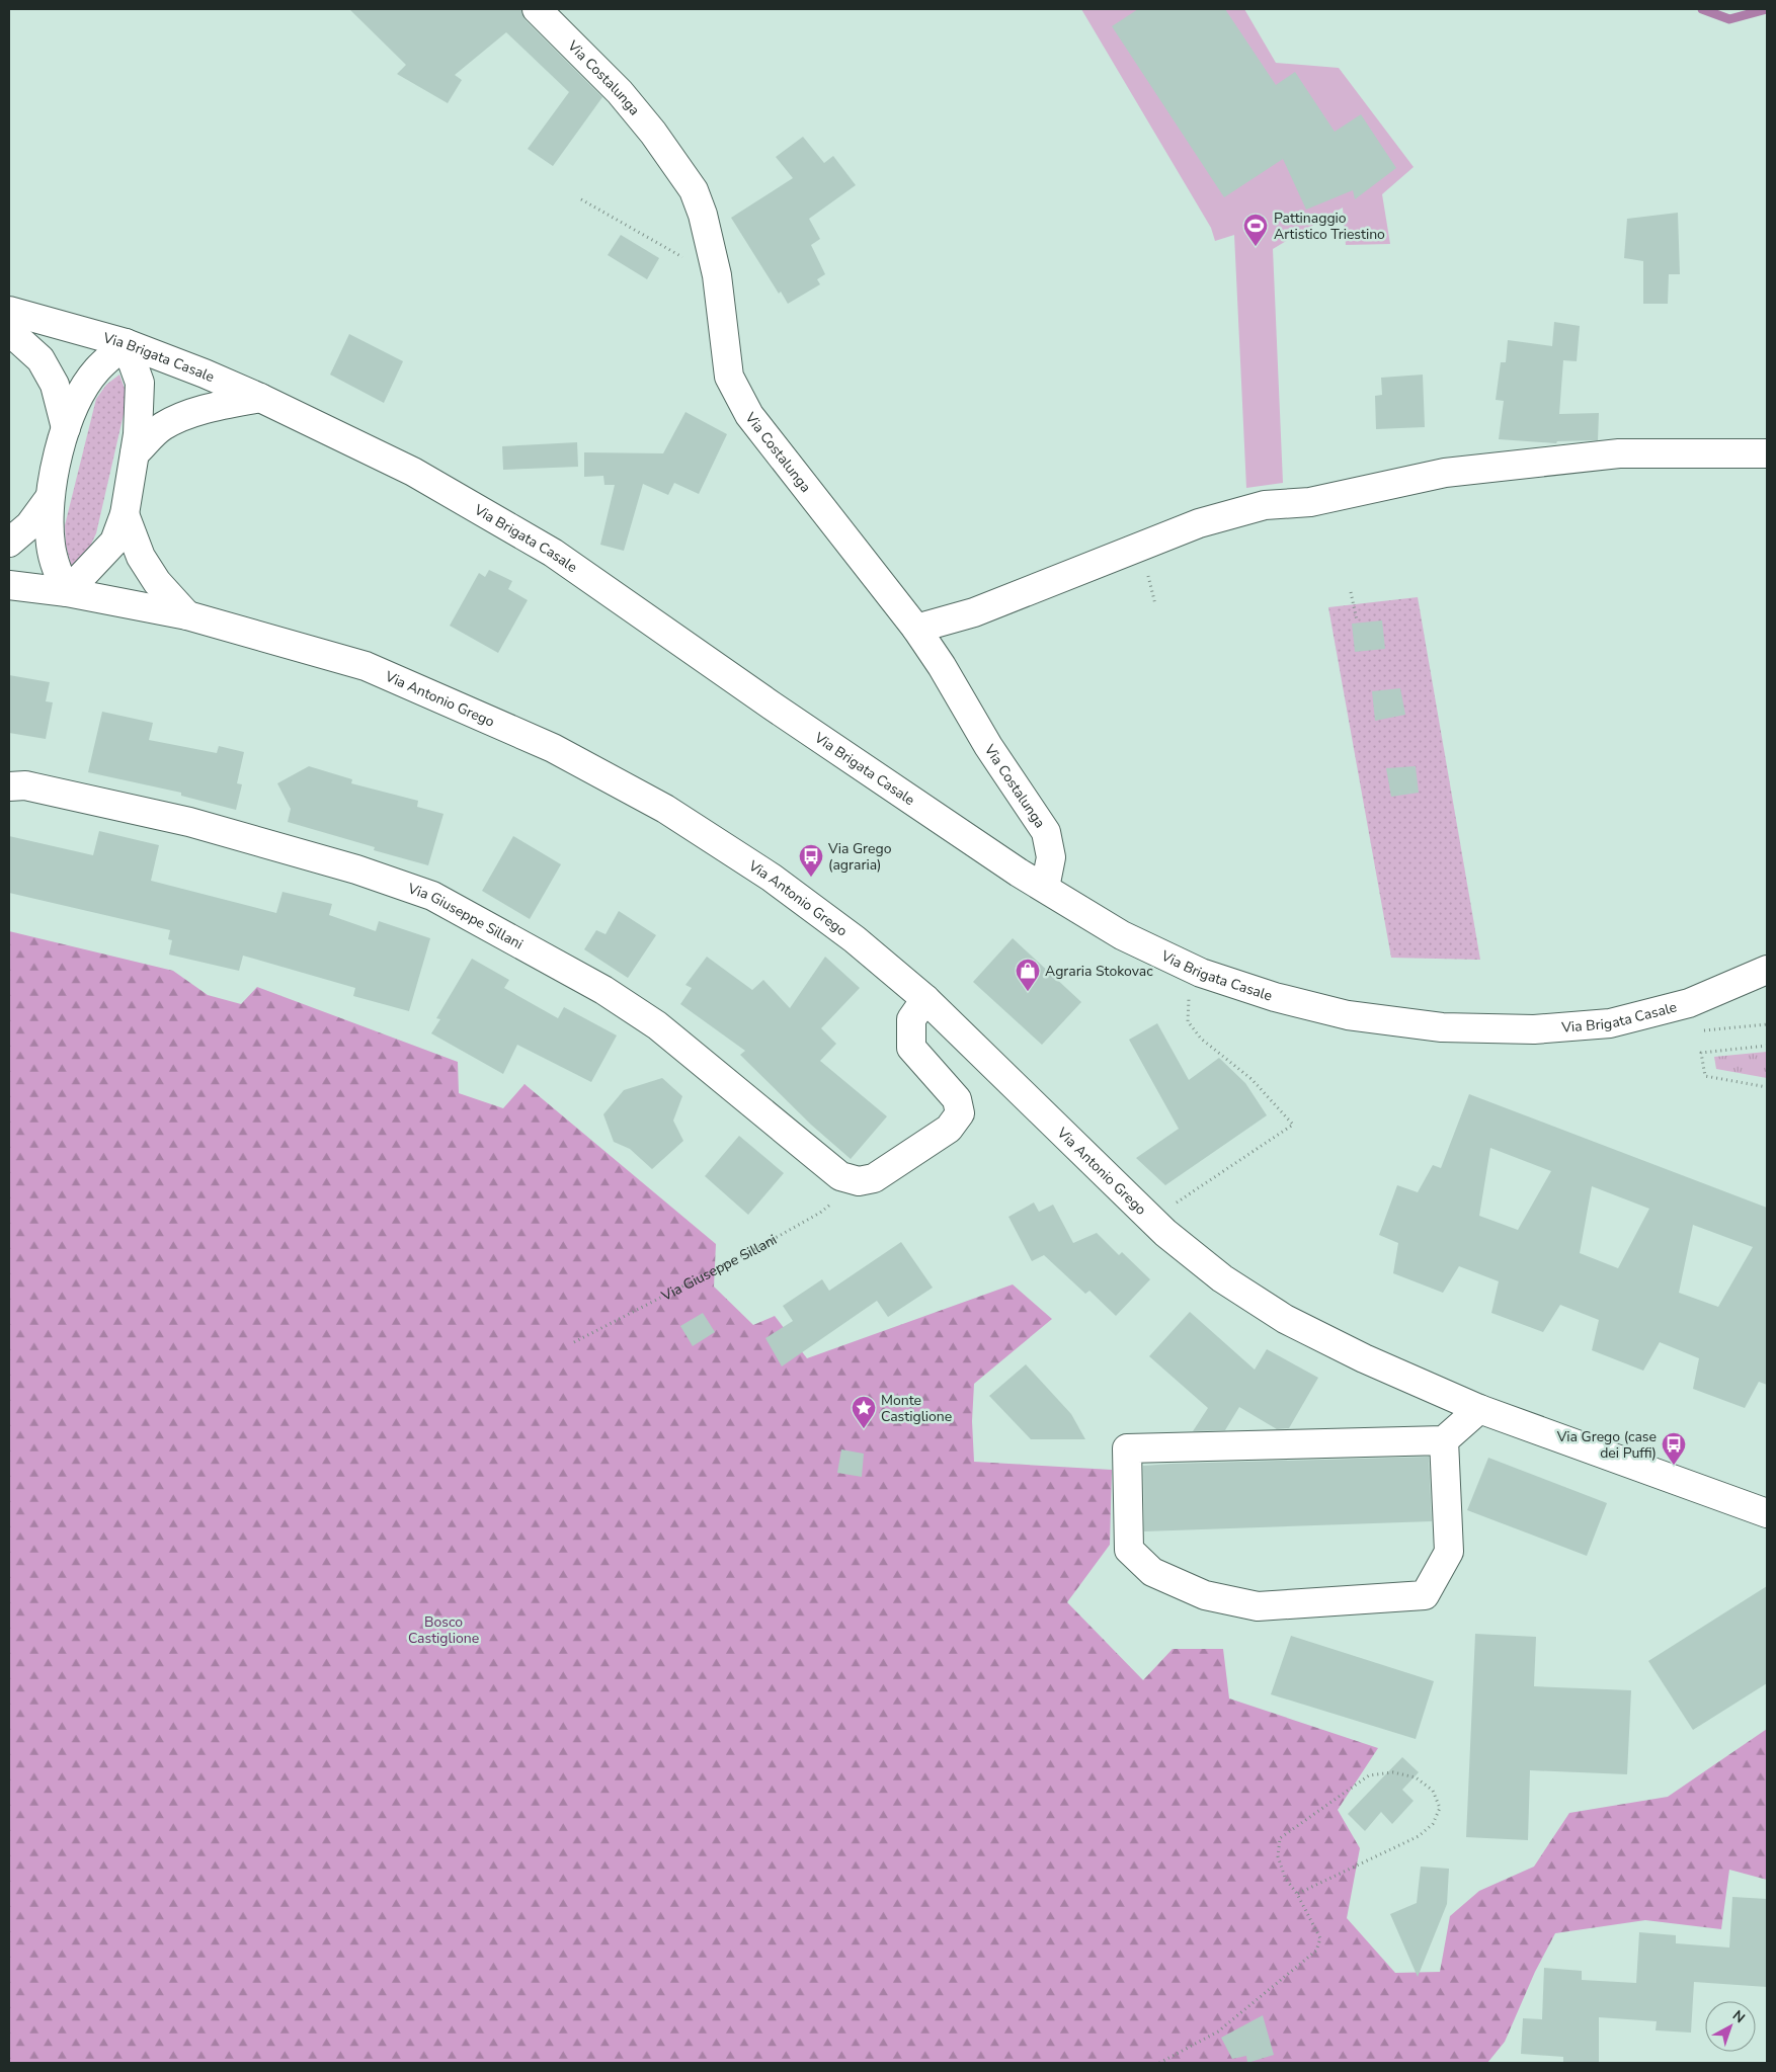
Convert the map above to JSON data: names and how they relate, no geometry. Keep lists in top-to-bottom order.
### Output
{
  "streets": {
    "street": [
      "Via Costalunga",
      "Via Brigata Casale",
      "Via Antonio Grego",
      "Via Giuseppe Sillani"
    ]
  },
  "crossings": [
    ["Via Costalunga", "Via Brigata Casale"]
  ],
  "parks": ["Bosco Castiglione"],
  "places": {
    "sports": ["Pattinaggio Artistico Triestino"],
    "bus stop": ["Via Grego (agraria)", "Via Grego (case dei Puffi)"],
    "shop": ["Agraria Stokovac"],
    "place": ["Monte Castiglione"]
  },
  "north": "top right"
}
